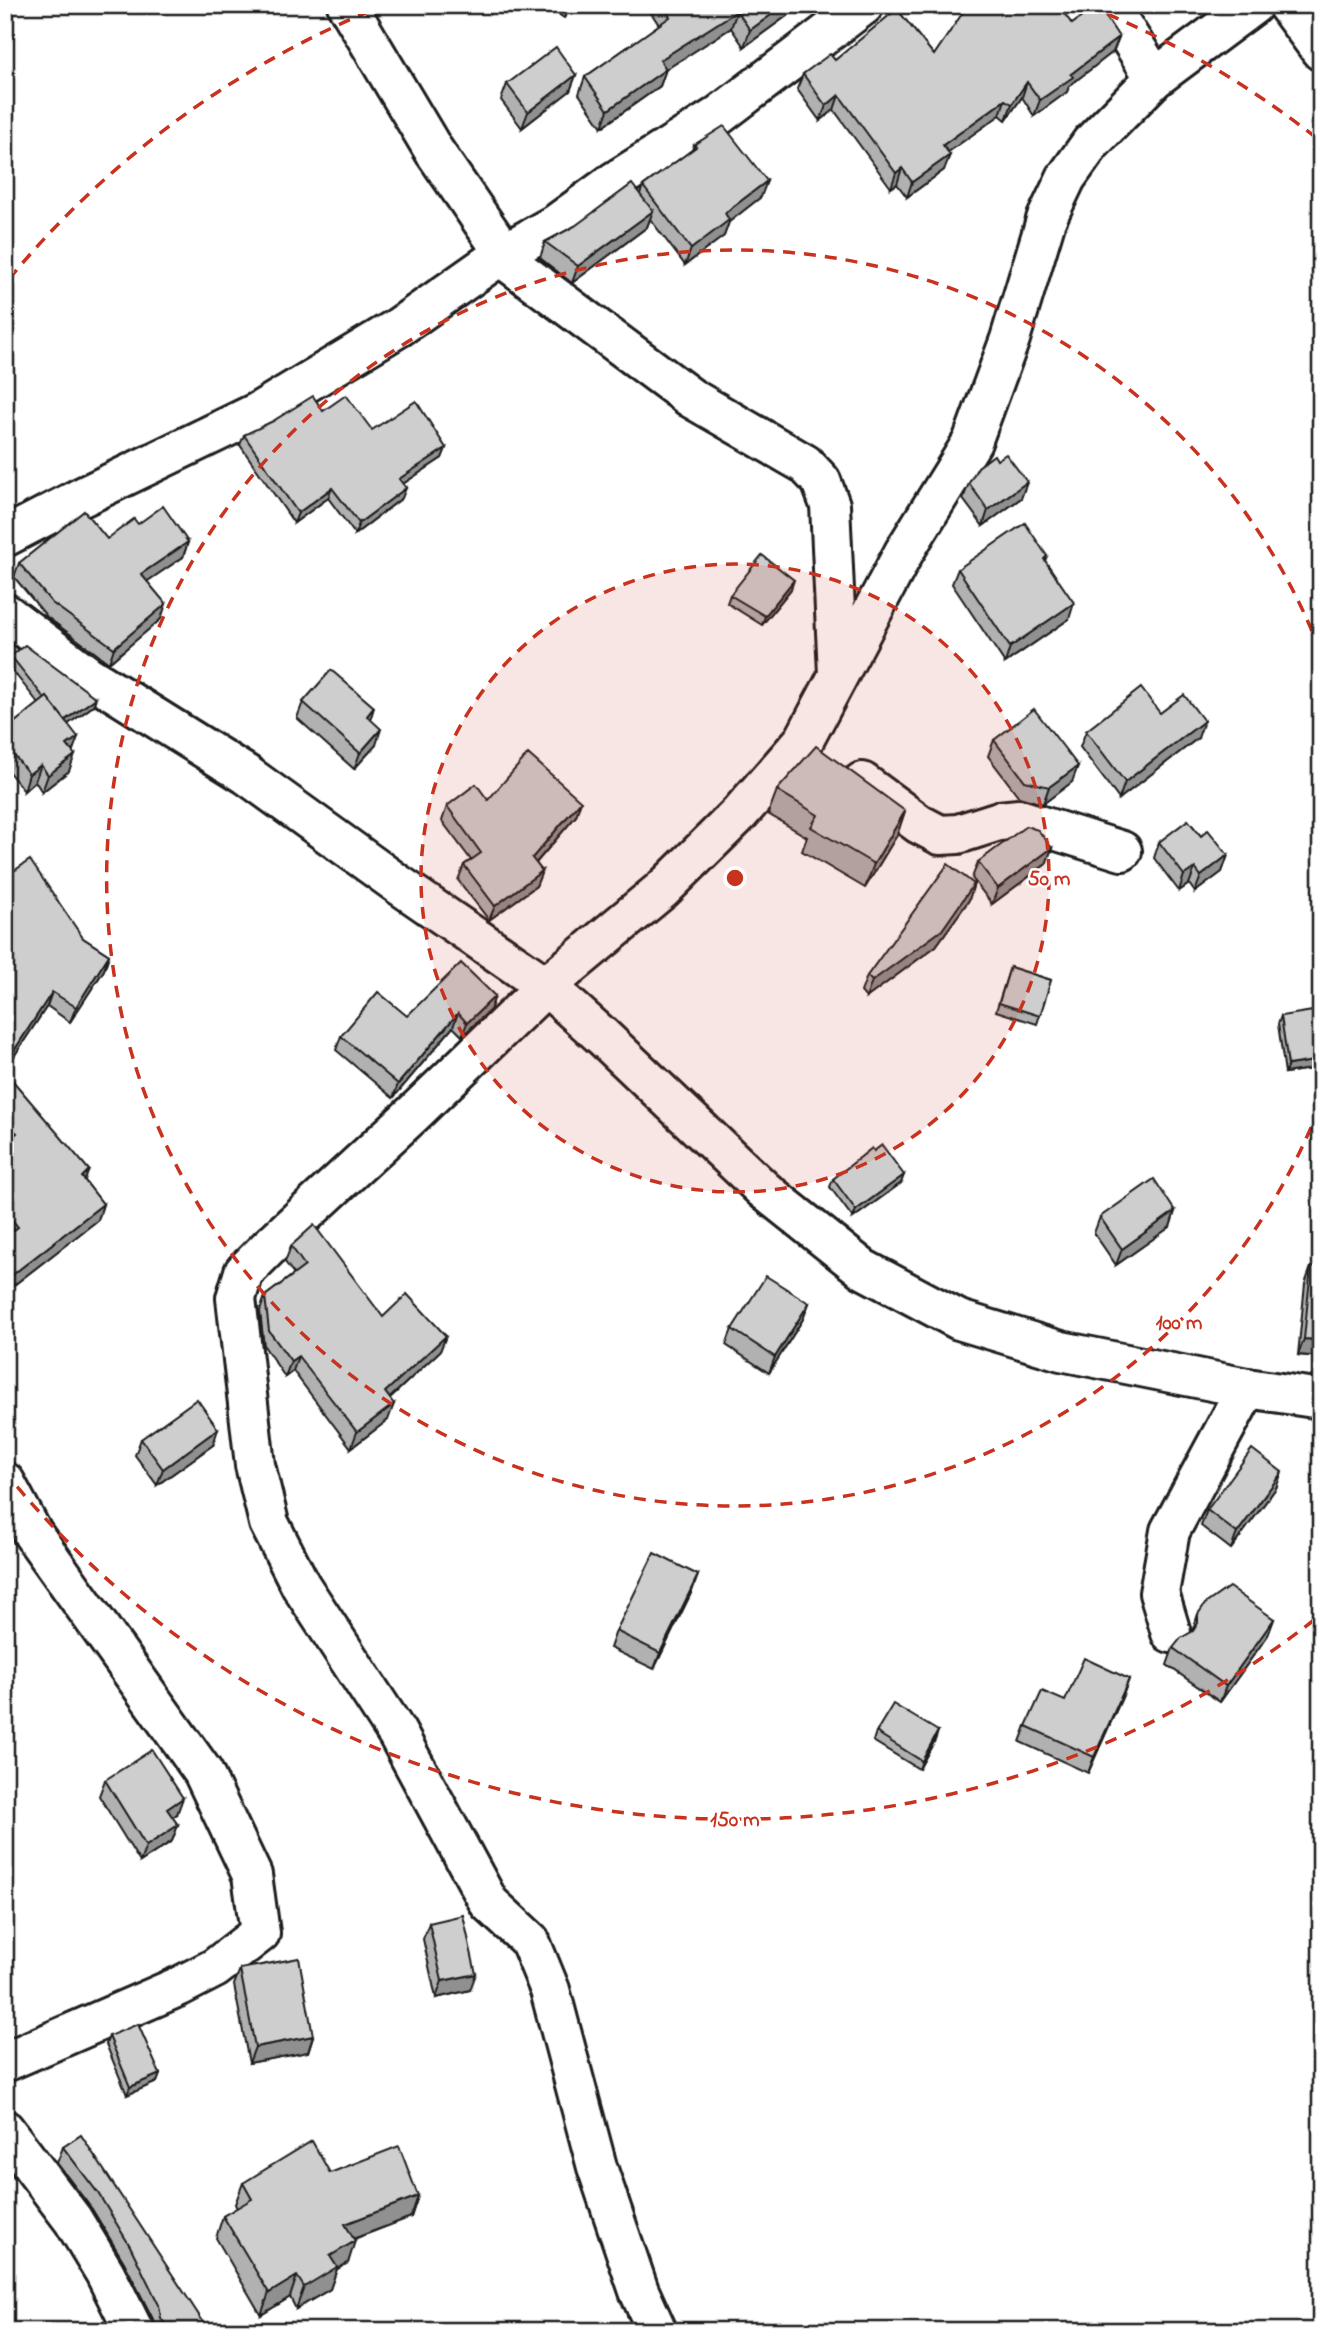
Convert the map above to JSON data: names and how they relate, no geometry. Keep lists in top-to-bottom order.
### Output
{
  "rings": ["50 m", "100 m", "150 m"]
}
